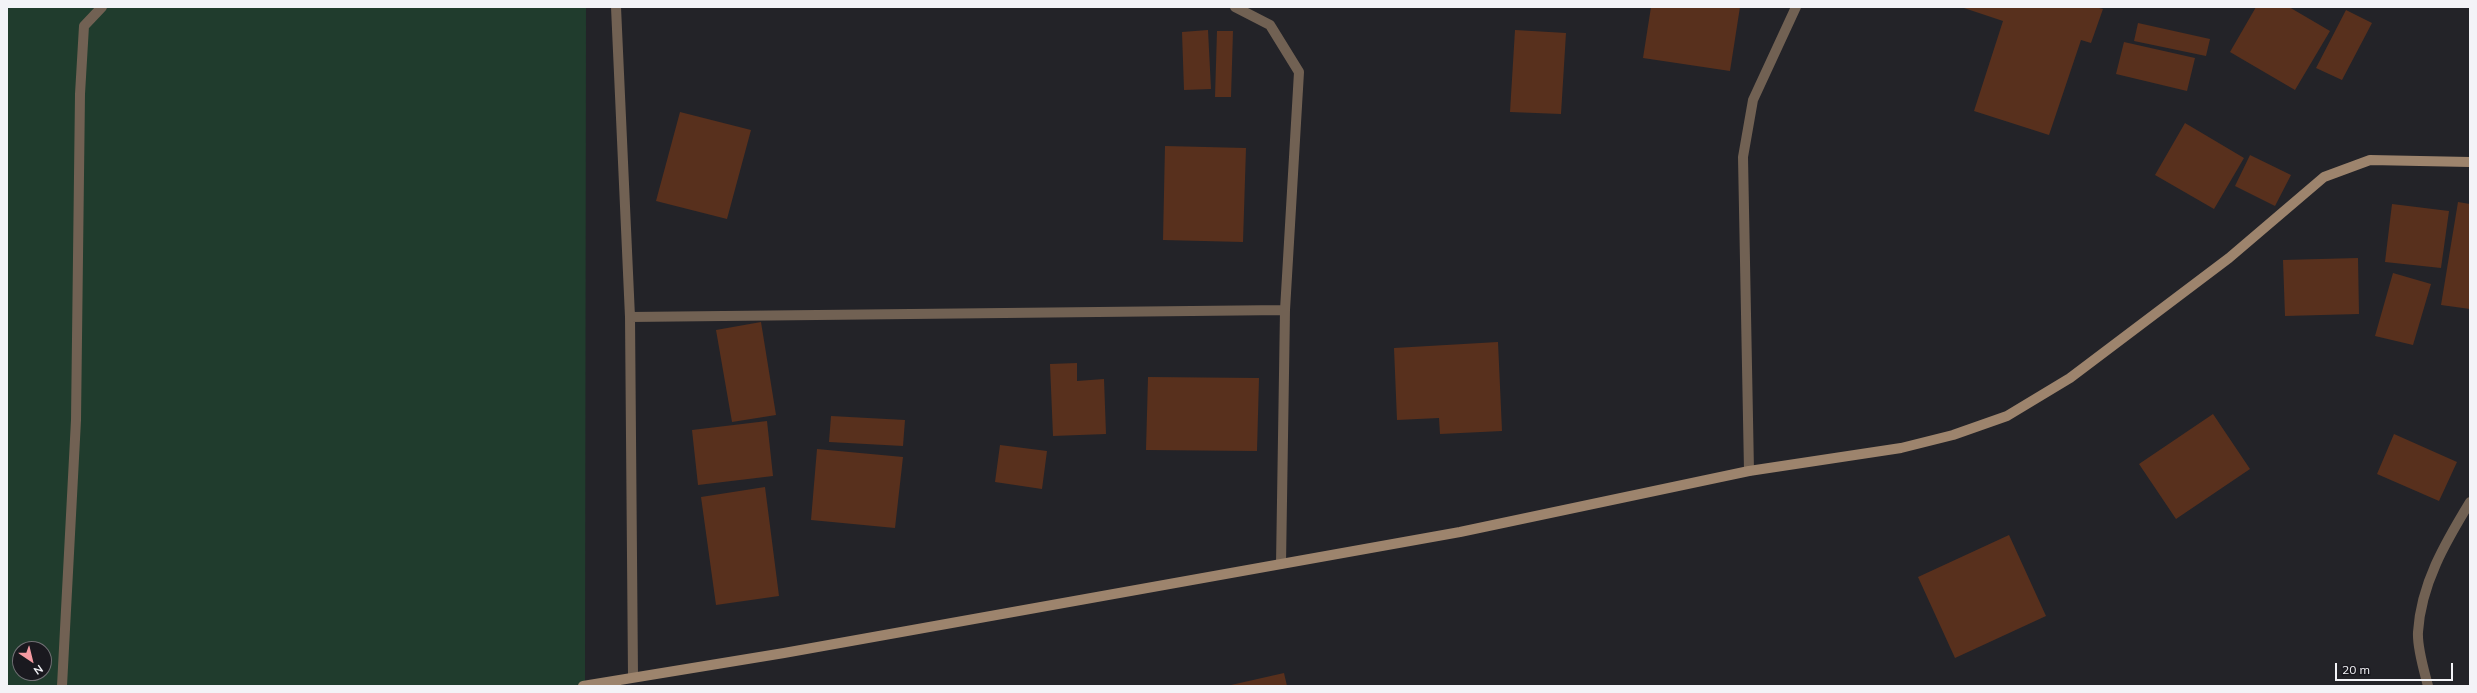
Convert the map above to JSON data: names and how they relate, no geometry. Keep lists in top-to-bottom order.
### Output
{
  "scale_bar": "20 m",
  "north": "bottom right"
}
